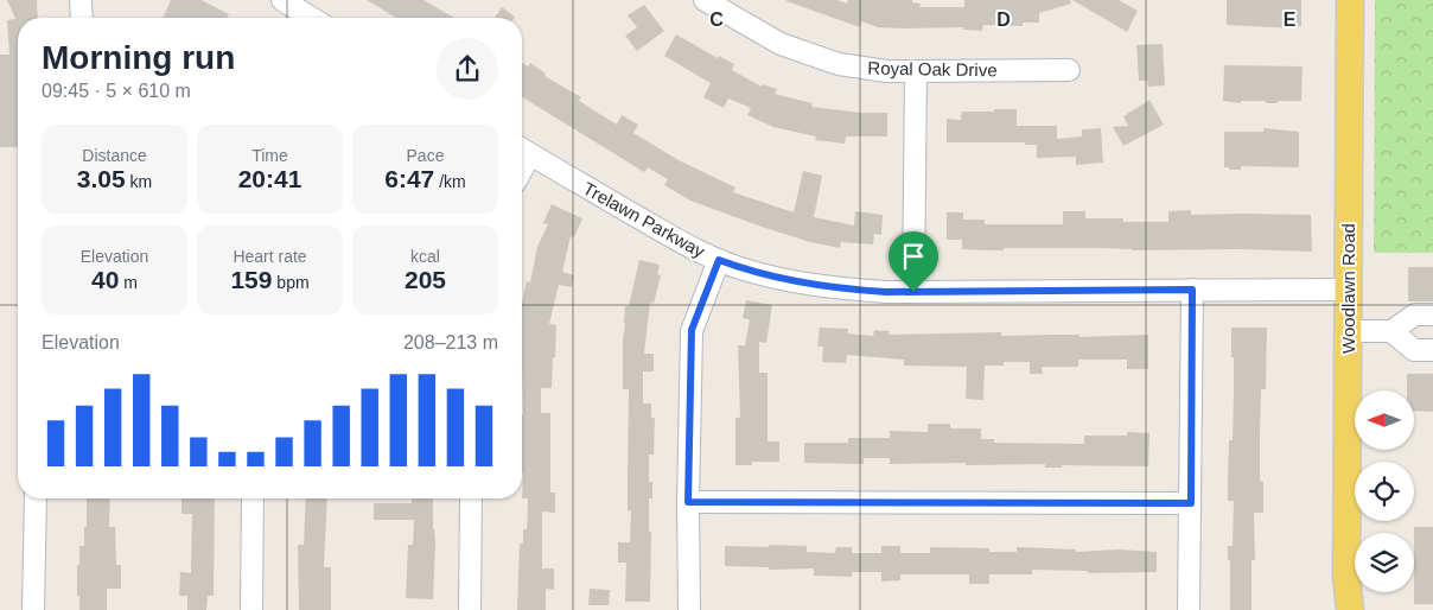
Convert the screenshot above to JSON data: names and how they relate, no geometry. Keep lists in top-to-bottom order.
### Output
{
  "streets": {
    "main road": ["Woodlawn Road"],
    "street": ["Royal Oak Drive", "Trelawn Parkway"]
  },
  "crossings": [
    ["Trelawn Parkway", "Woodlawn Road"]
  ],
  "north": "left",
  "page": {
    "heading": ["Morning run", "09:45 · 5 × 610 m"],
    "stats": [
      ["Distance", "3.05 km"],
      ["Time", "20:41"],
      ["Pace", "6:47 /km"],
      ["Elevation", "40 m"],
      ["Heart rate", "159 bpm"],
      ["kcal", "205"]
    ],
    "chart": ["Elevation", "208–213 m"]
  },
  "grid": {
    "columns": ["C", "D", "E"]
  }
}
